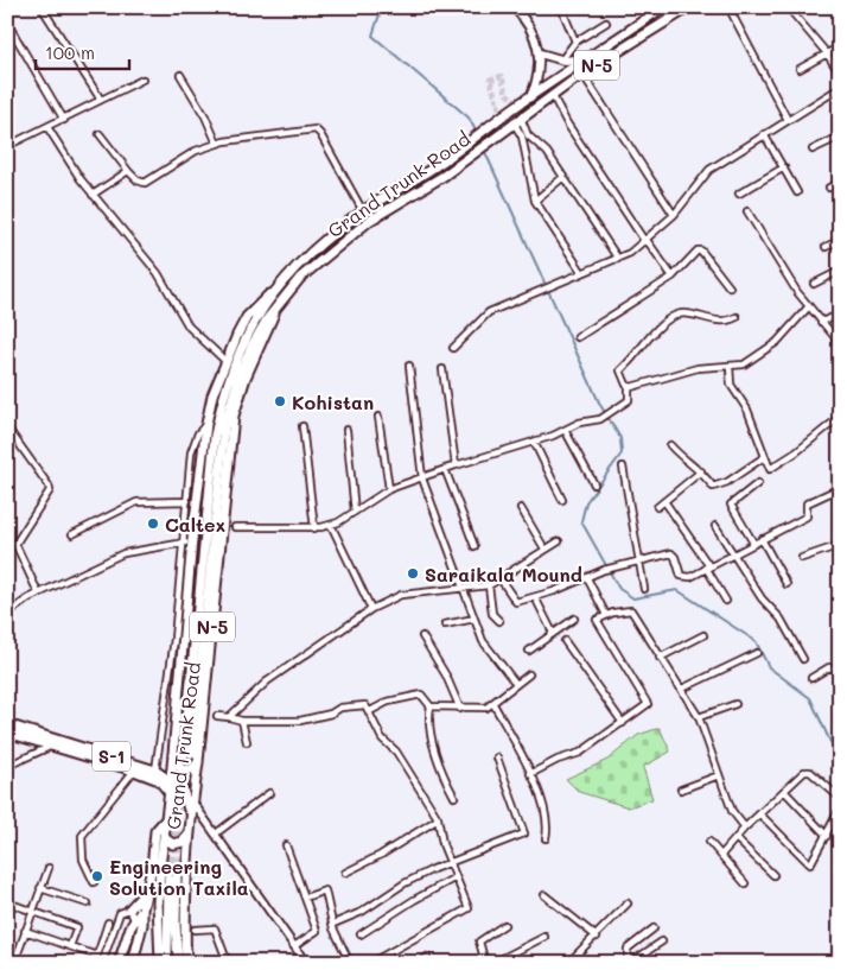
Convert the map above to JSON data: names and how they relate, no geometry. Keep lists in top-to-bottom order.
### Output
{
  "streets": {
    "main road": ["N-5", "Grand Trunk Road", "S-1"]
  },
  "crossings": [
    ["Grand Trunk Road", "S-1"]
  ],
  "places": [
    "Kohistan",
    "Caltex",
    "Saraikala Mound",
    "Engineering Solution Taxila"
  ],
  "scale_bar": "100 m"
}
